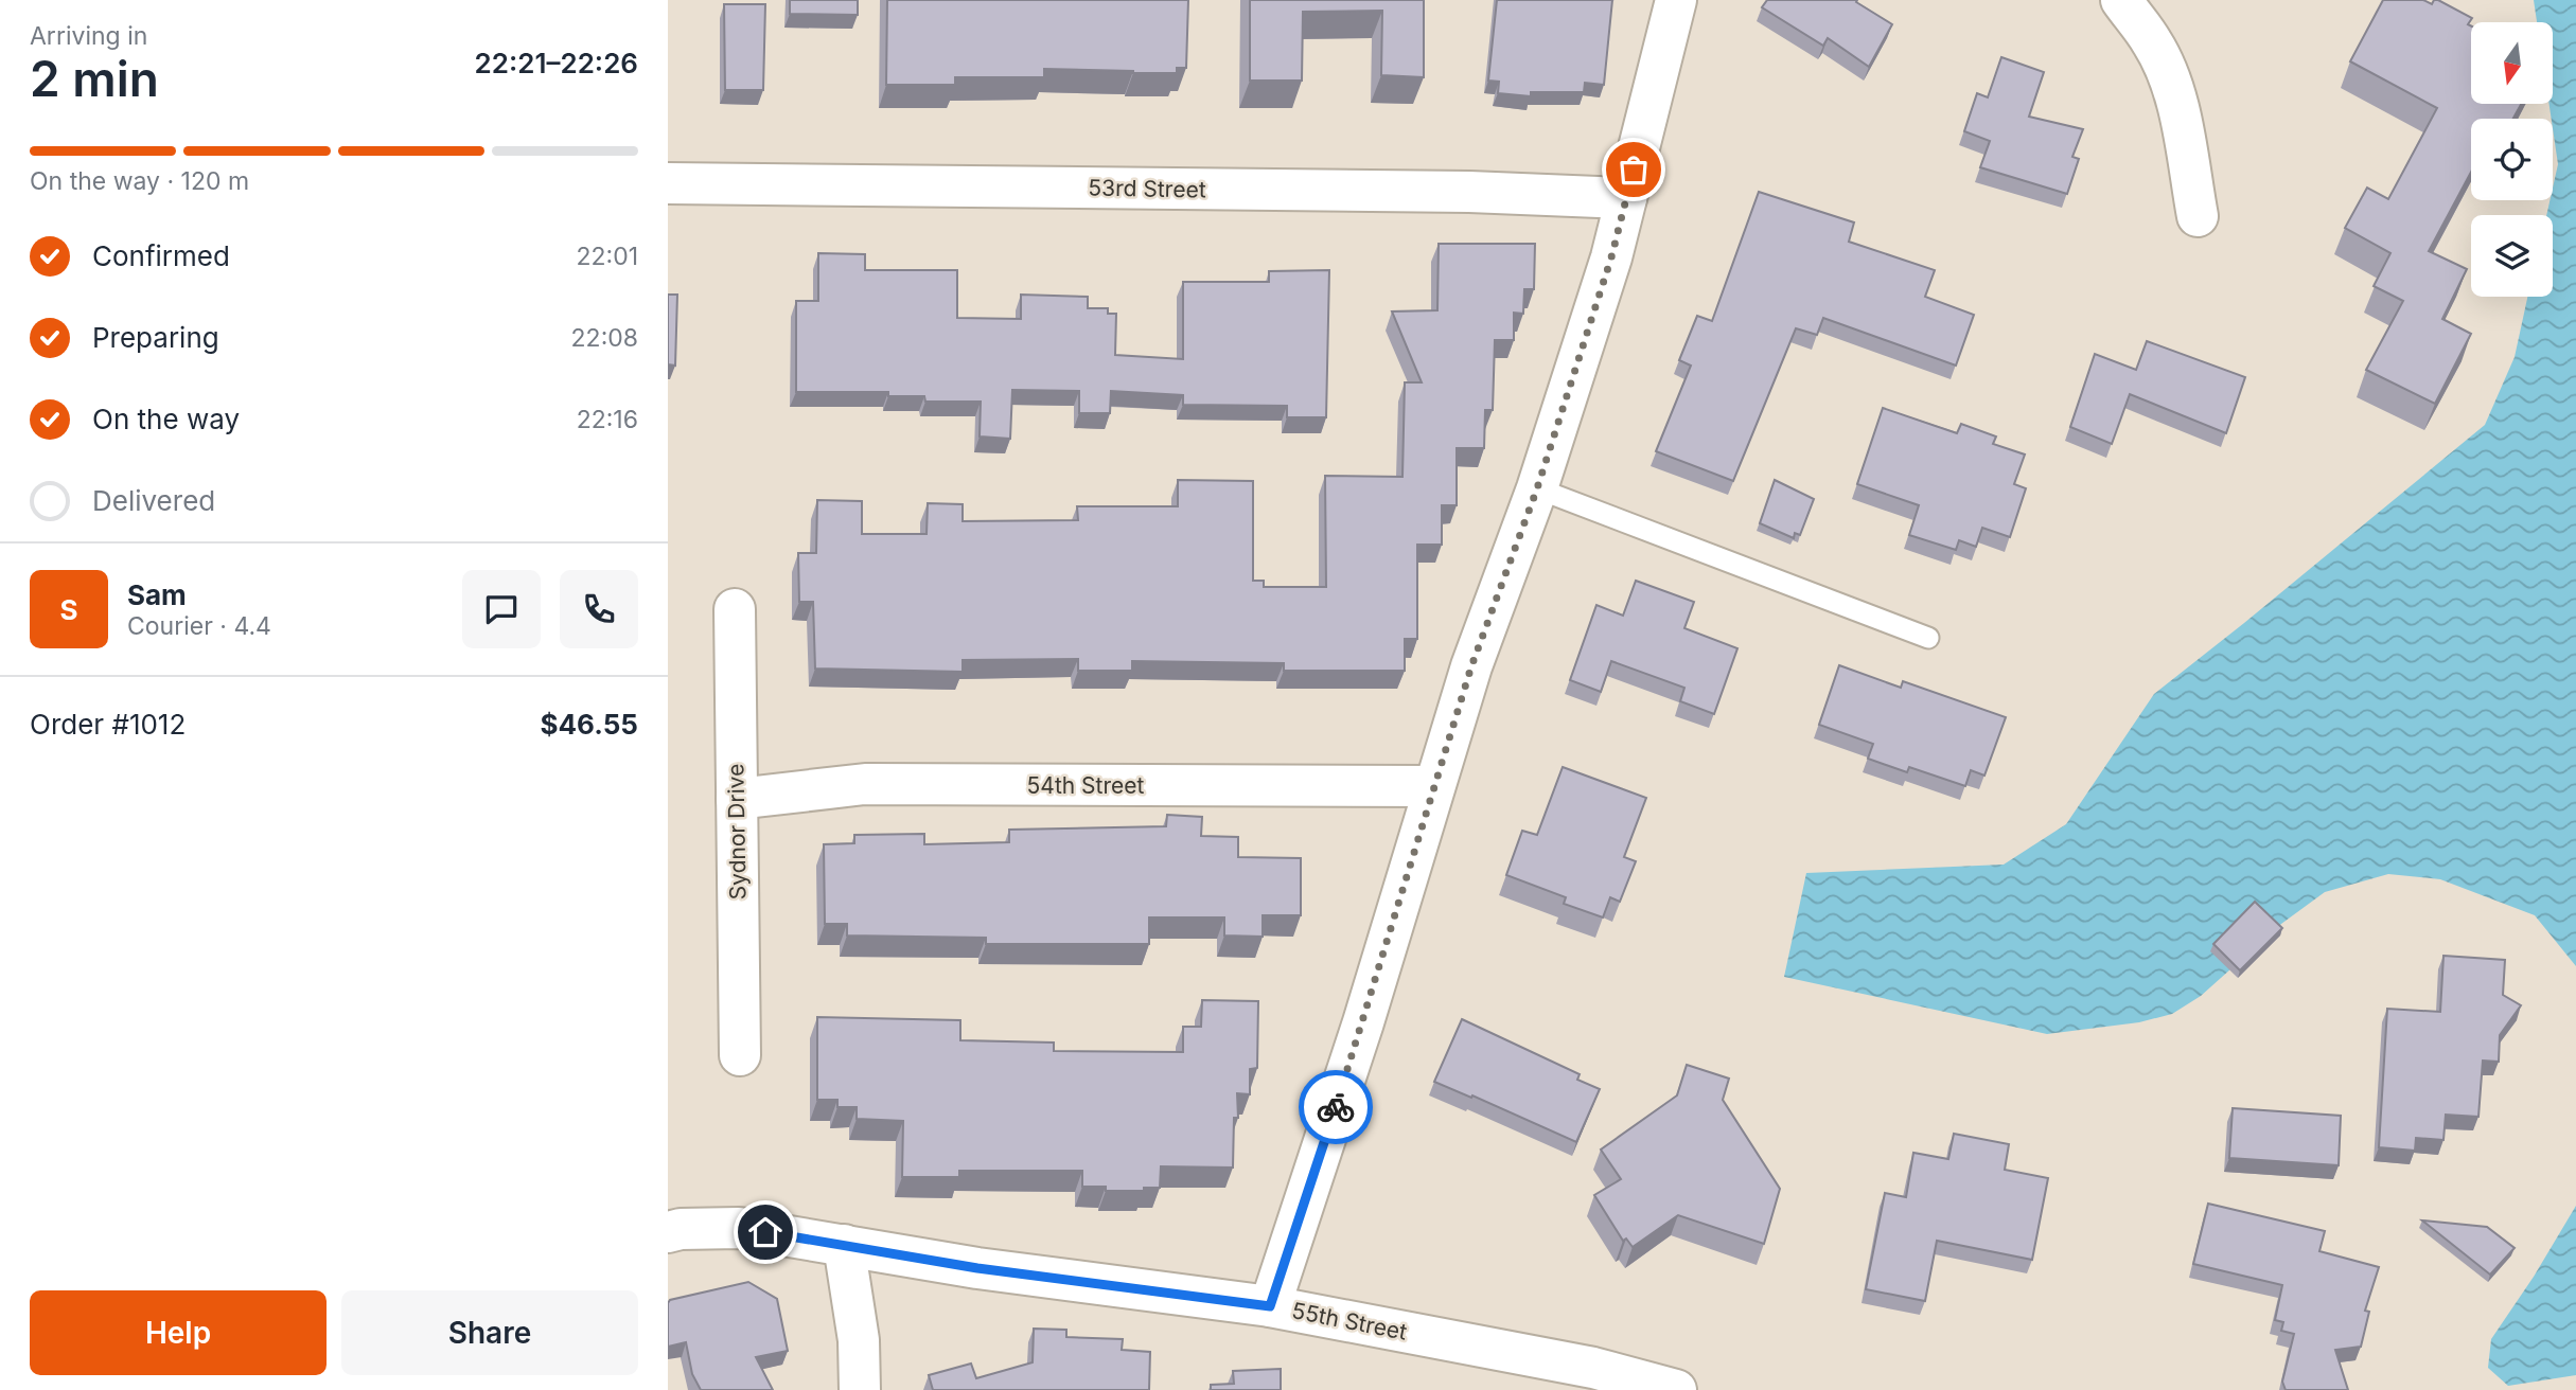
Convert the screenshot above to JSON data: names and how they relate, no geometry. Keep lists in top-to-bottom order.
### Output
{
  "streets": {
    "street": [
      "53rd Street",
      "54th Street",
      "Sydnor Drive",
      "55th Street"
    ]
  },
  "crossings": [
    ["54th Street", "Sydnor Drive"]
  ],
  "north": "bottom",
  "page": {
    "heading": ["2 min", "Arriving in", "22:21–22:26"],
    "panel": [
      "Sam",
      "Courier · 4.4",
      "Order #1012",
      "$46.55"
    ],
    "bar": "On the way · 120 m",
    "list": [
      ["Confirmed", "22:01"],
      ["Preparing", "22:08"],
      ["On the way", "22:16"],
      "Delivered"
    ],
    "round": "S",
    "buttons": ["Help", "Share"]
  }
}
